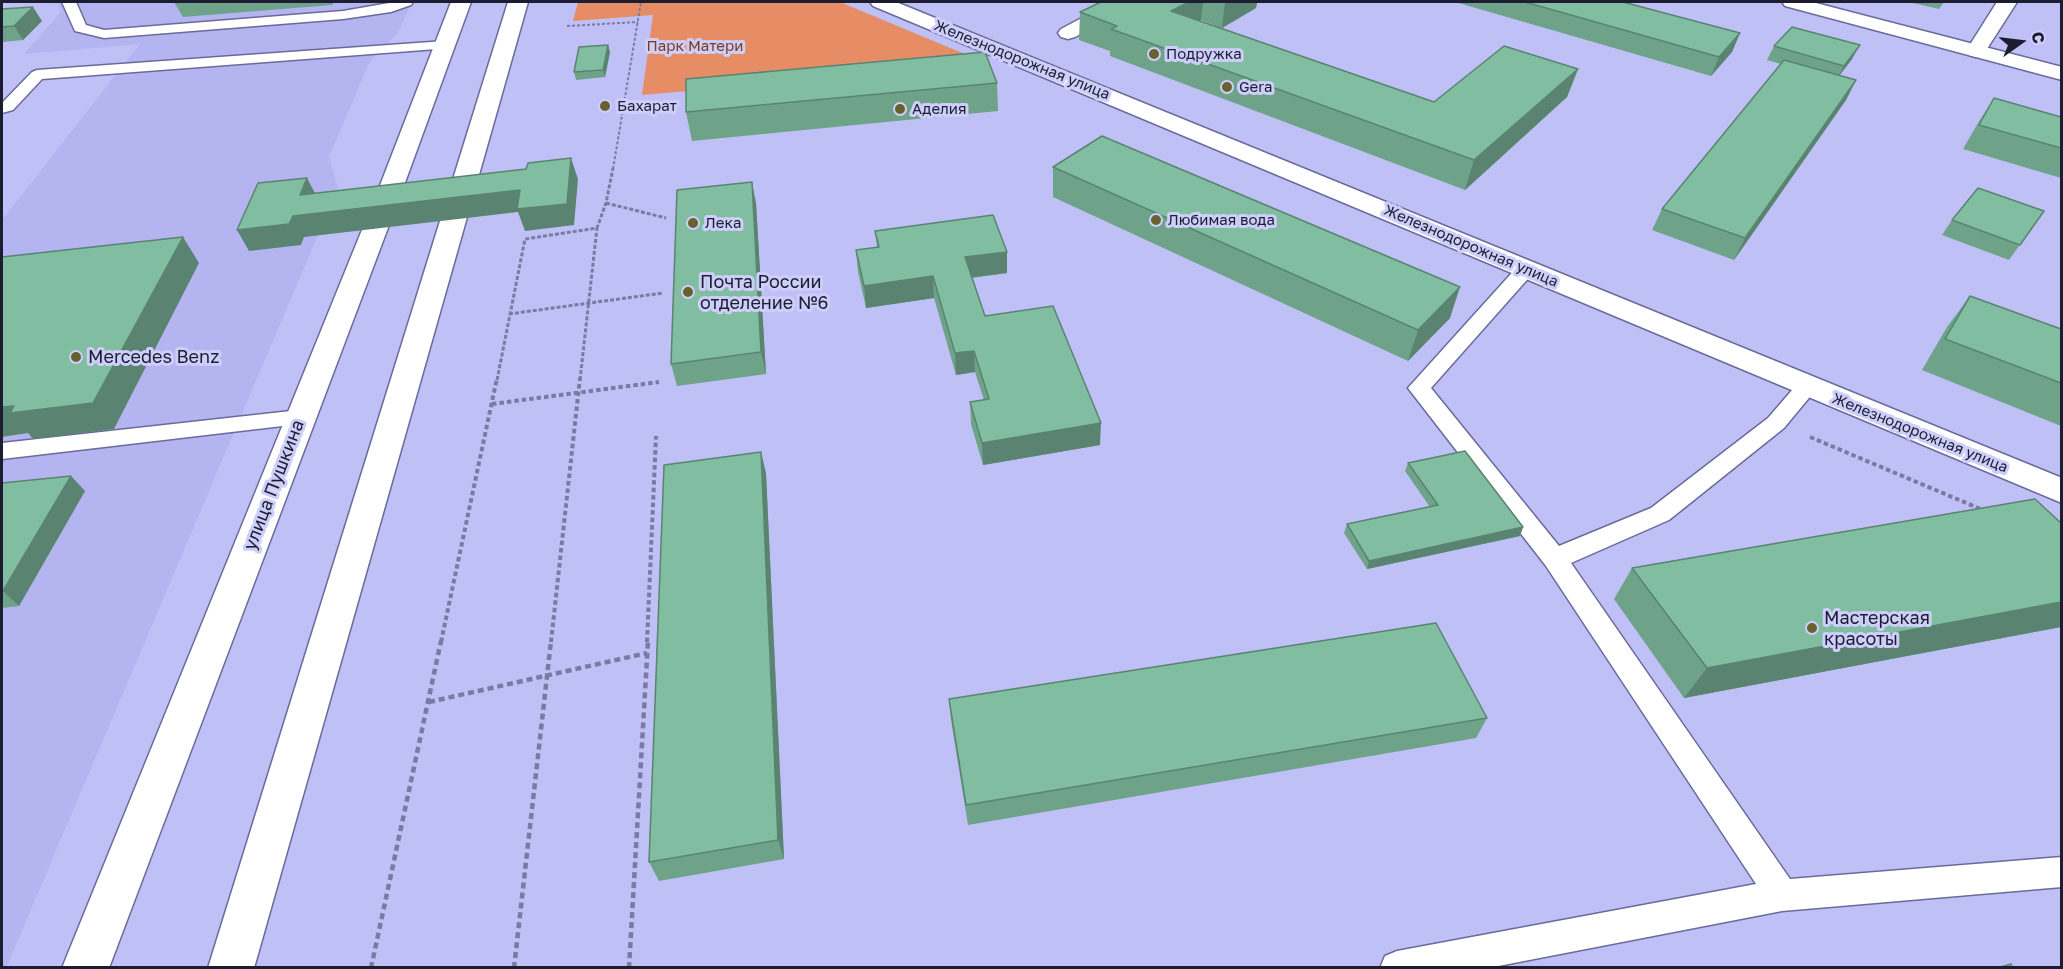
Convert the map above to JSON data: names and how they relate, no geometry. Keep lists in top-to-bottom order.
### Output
{
  "streets": {
    "main road": ["Железнодорожная улица", "улица Пушкина"]
  },
  "parks": ["Парк Матери"],
  "places": [
    "Подружка",
    "Gera",
    "Бахарат",
    "Аделия",
    "Любимая вода",
    "Лека",
    "Почта России отделение №6",
    "Mercedes Benz",
    "Мастерская красоты"
  ],
  "north": "right"
}
